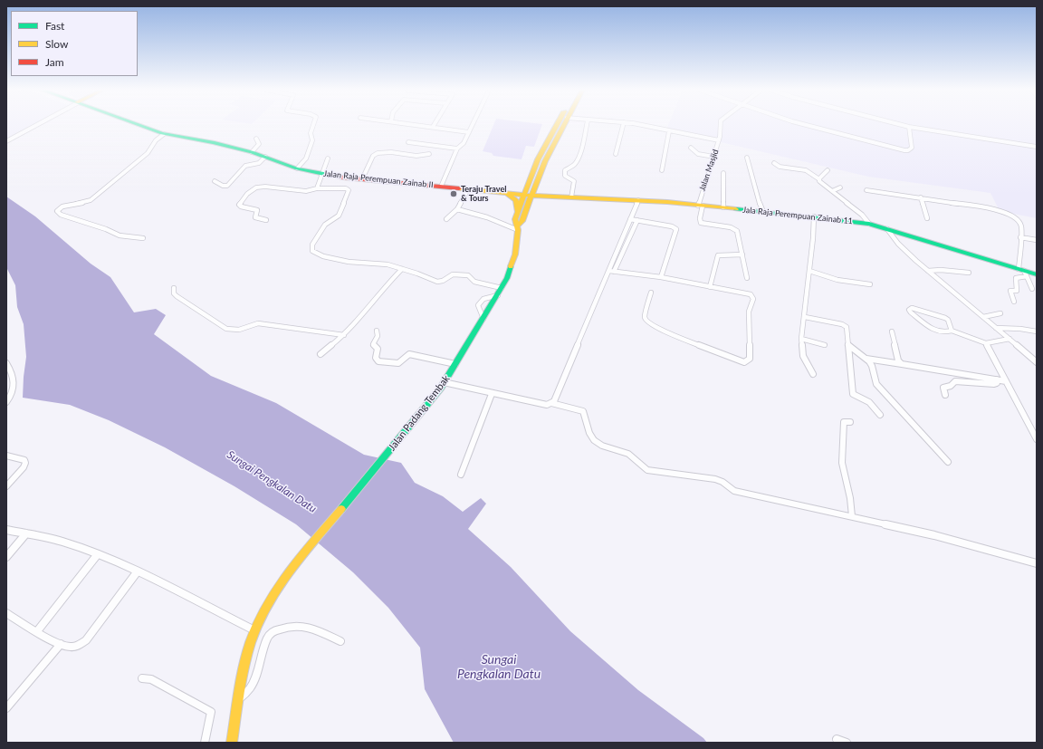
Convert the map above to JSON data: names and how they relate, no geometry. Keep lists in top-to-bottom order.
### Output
{
  "streets": {
    "main road": ["Jalan Raja Perempuan Zainab II", "Jala Raja Perempuan Zainab 11", "Jalan Padang Tembak"],
    "street": ["Jalan Masjid"]
  },
  "crossings": [
    ["Jalan Masjid", "Jala Raja Perempuan Zainab 11"],
    ["Jalan Raja Perempuan Zainab II", "Jala Raja Perempuan Zainab 11"],
    ["Jalan Raja Perempuan Zainab II", "Jalan Padang Tembak"]
  ],
  "water": ["Sungai Pengkalan Datu"],
  "places": ["Teraju Travel & Tours"],
  "legend": ["Fast", "Slow", "Jam"]
}
